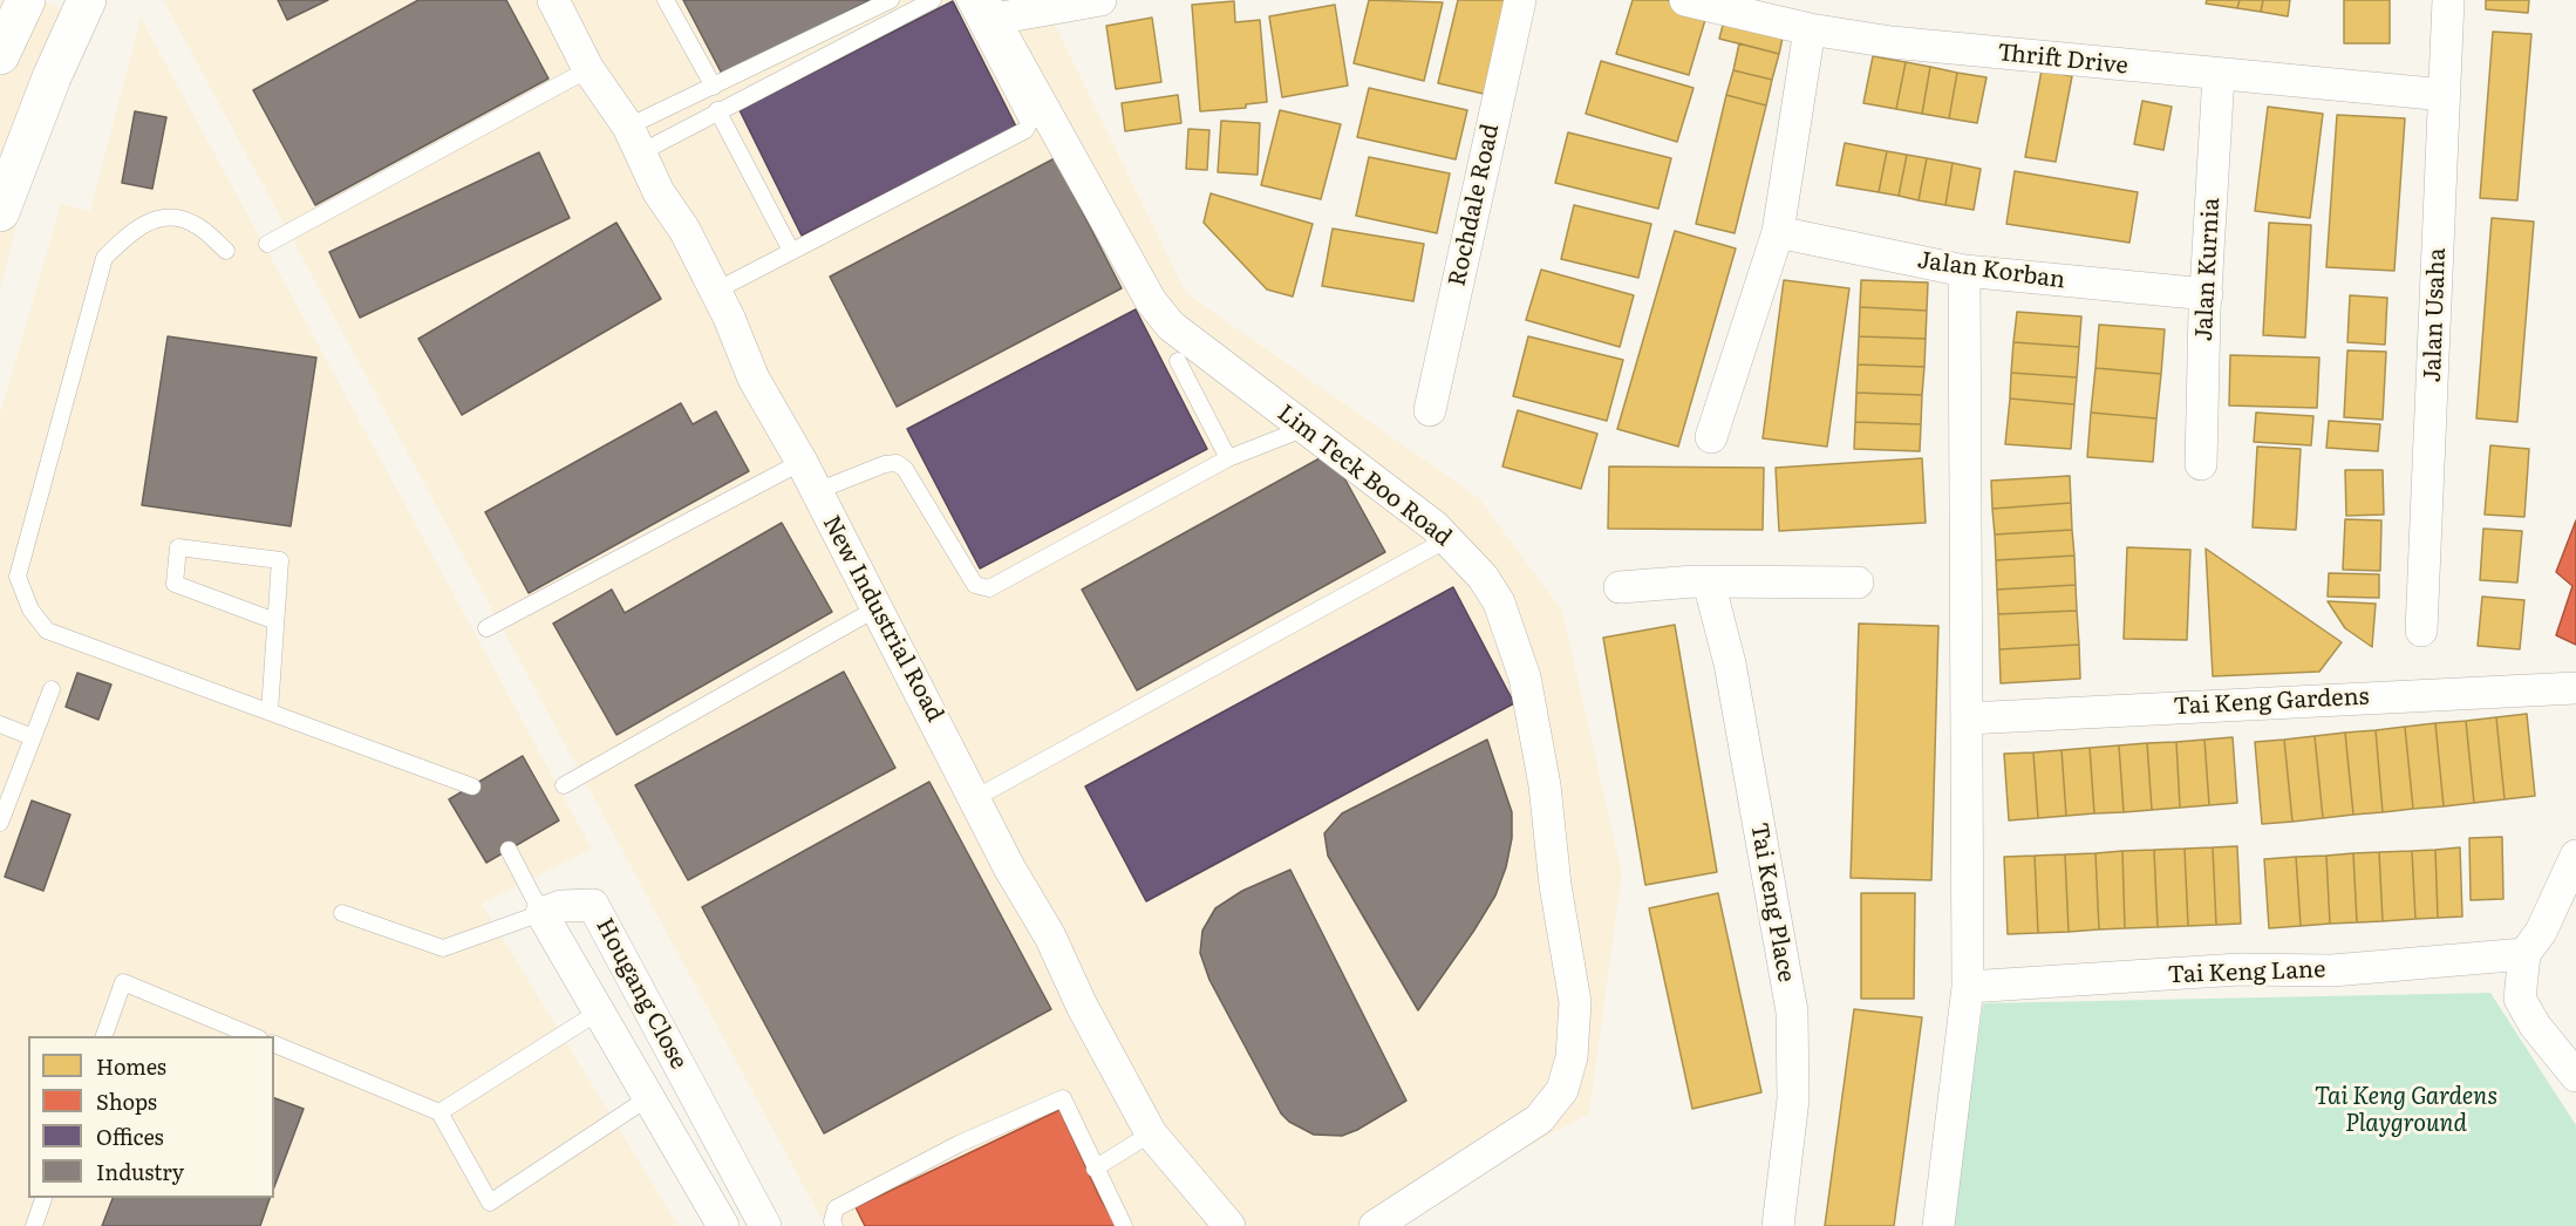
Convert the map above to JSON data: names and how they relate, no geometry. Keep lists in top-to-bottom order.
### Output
{
  "streets": {
    "street": [
      "Thrift Drive",
      "Rochdale Road",
      "Jalan Kurnia",
      "Jalan Korban",
      "Jalan Usaha",
      "Lim Teck Boo Road",
      "New Industrial Road",
      "Tai Keng Gardens",
      "Tai Keng Place",
      "Tai Keng Lane",
      "Hougang Close"
    ]
  },
  "crossings": [
    ["Thrift Drive", "Jalan Kurnia"],
    ["Thrift Drive", "Jalan Usaha"],
    ["Jalan Kurnia", "Jalan Korban"]
  ],
  "parks": ["Tai Keng Gardens Playground"],
  "legend": [
    "Homes",
    "Shops",
    "Offices",
    "Industry"
  ]
}
